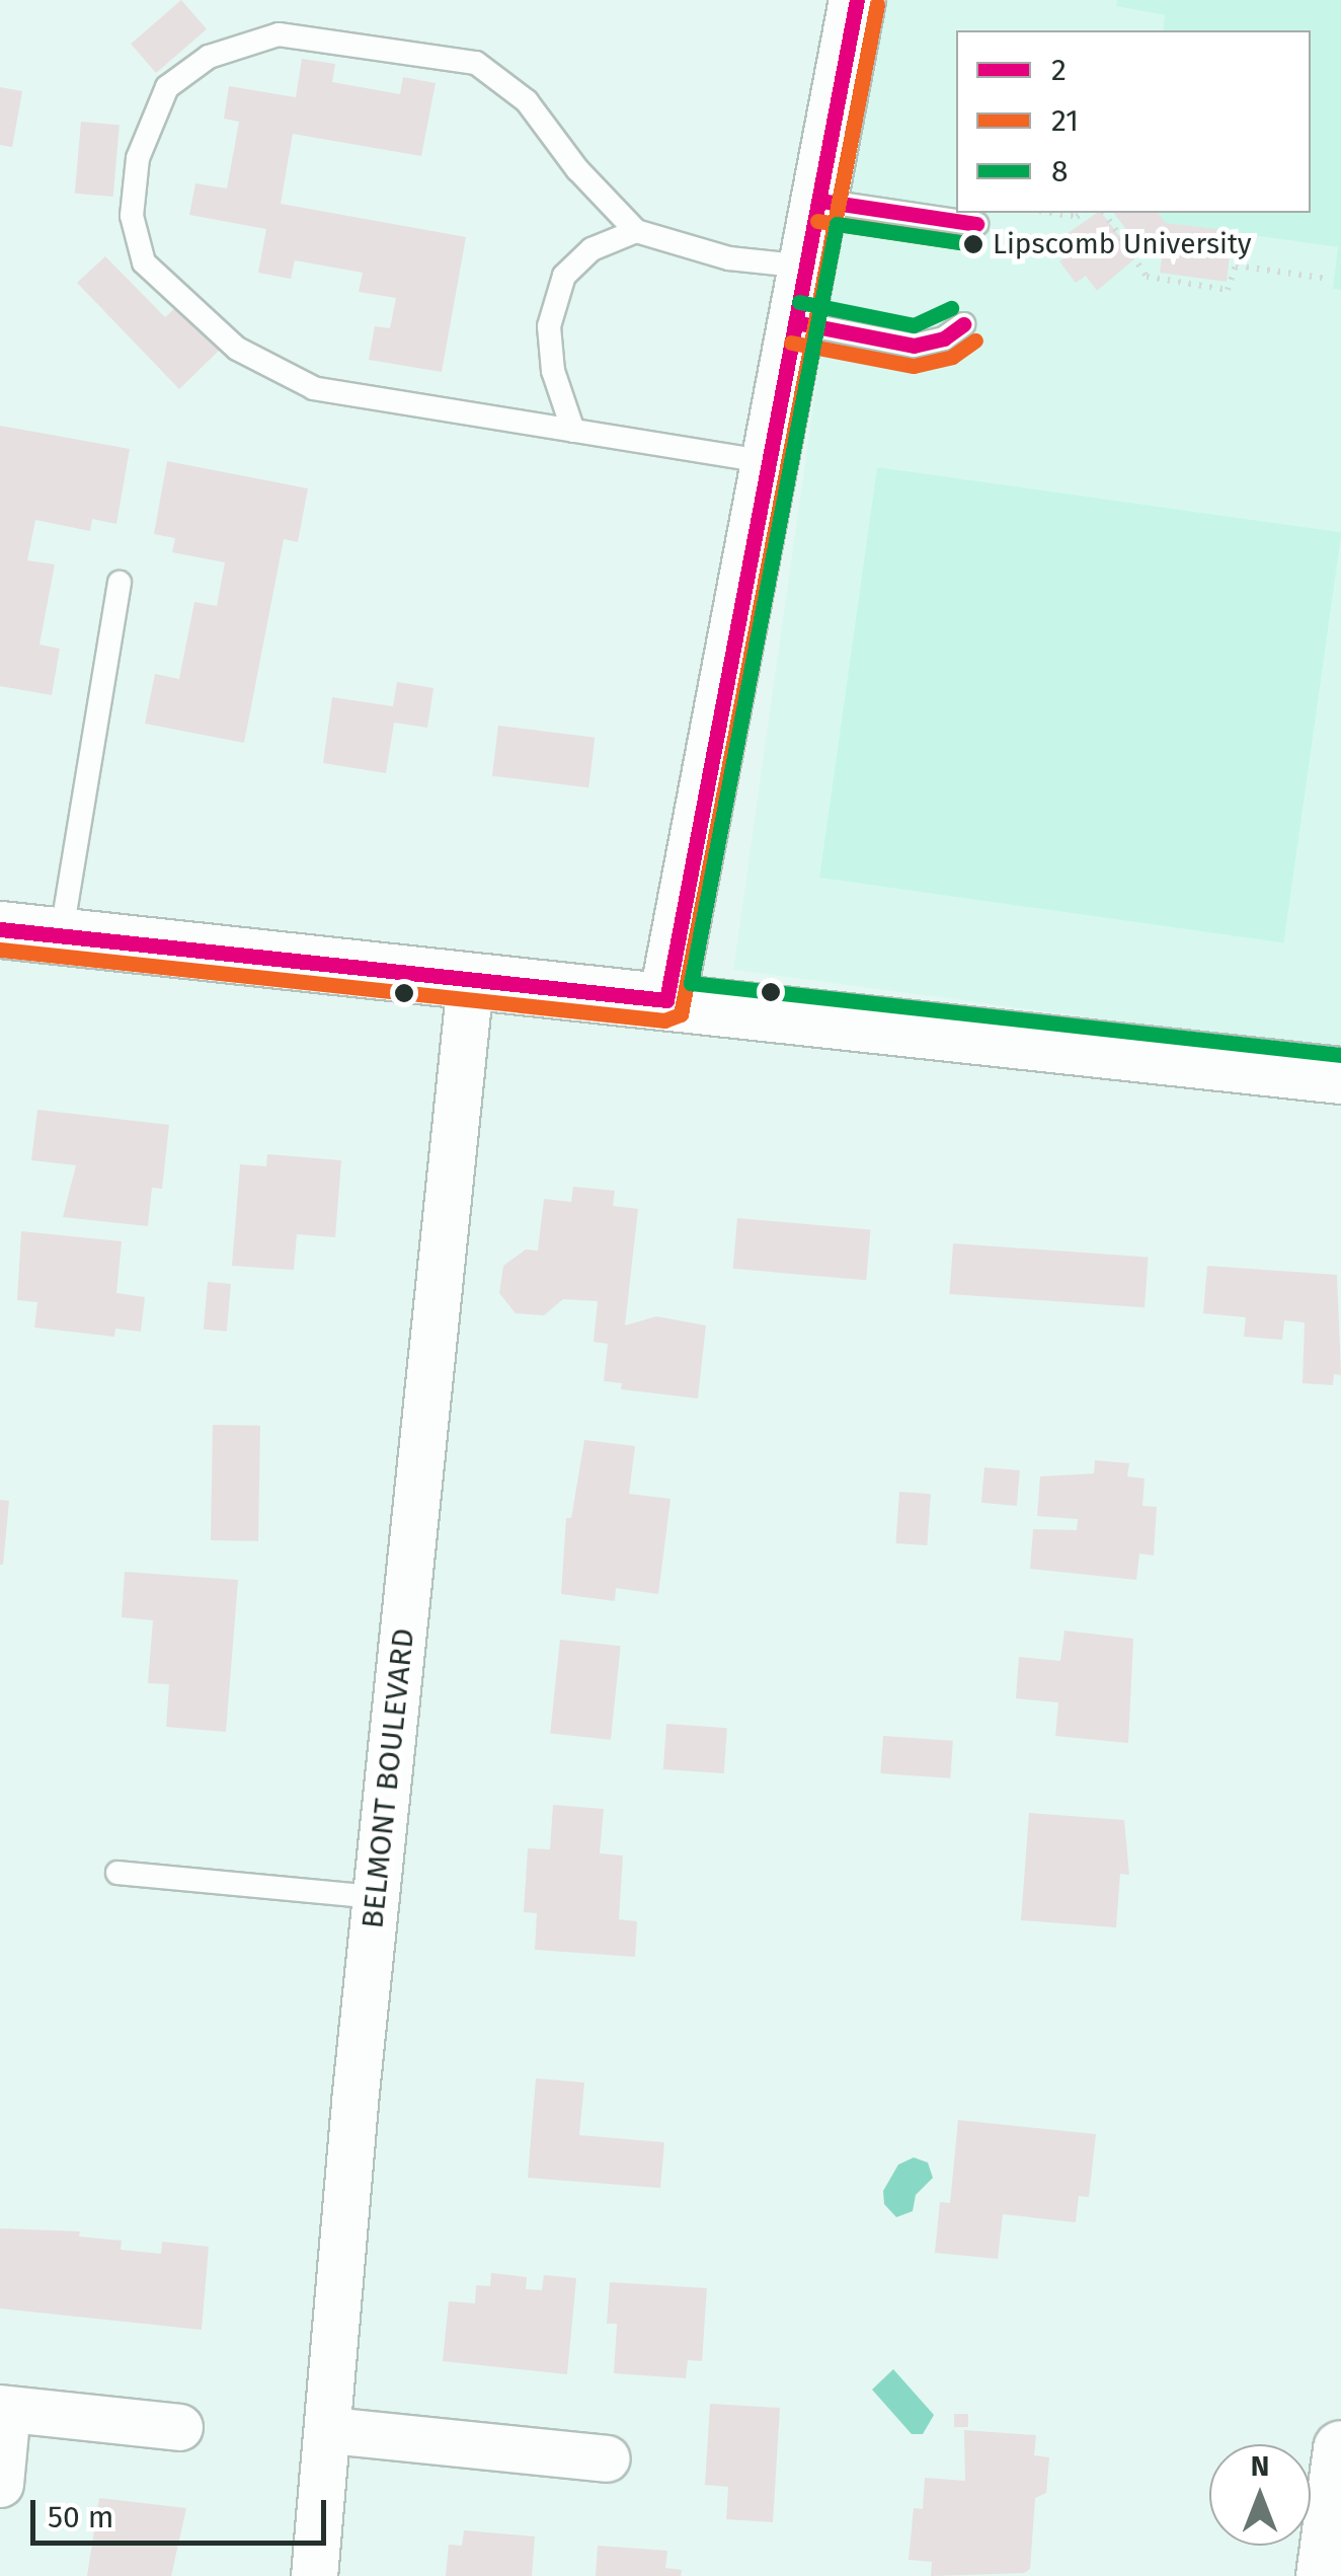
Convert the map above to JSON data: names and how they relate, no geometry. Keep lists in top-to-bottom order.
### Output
{
  "streets": {
    "street": ["BELMONT BOULEVARD"]
  },
  "places": ["Lipscomb University"],
  "lines": ["transit line 2", "transit line 21", "transit line 8"],
  "legend": ["2", "21", "8"],
  "scale_bar": "50 m",
  "north": "top"
}
